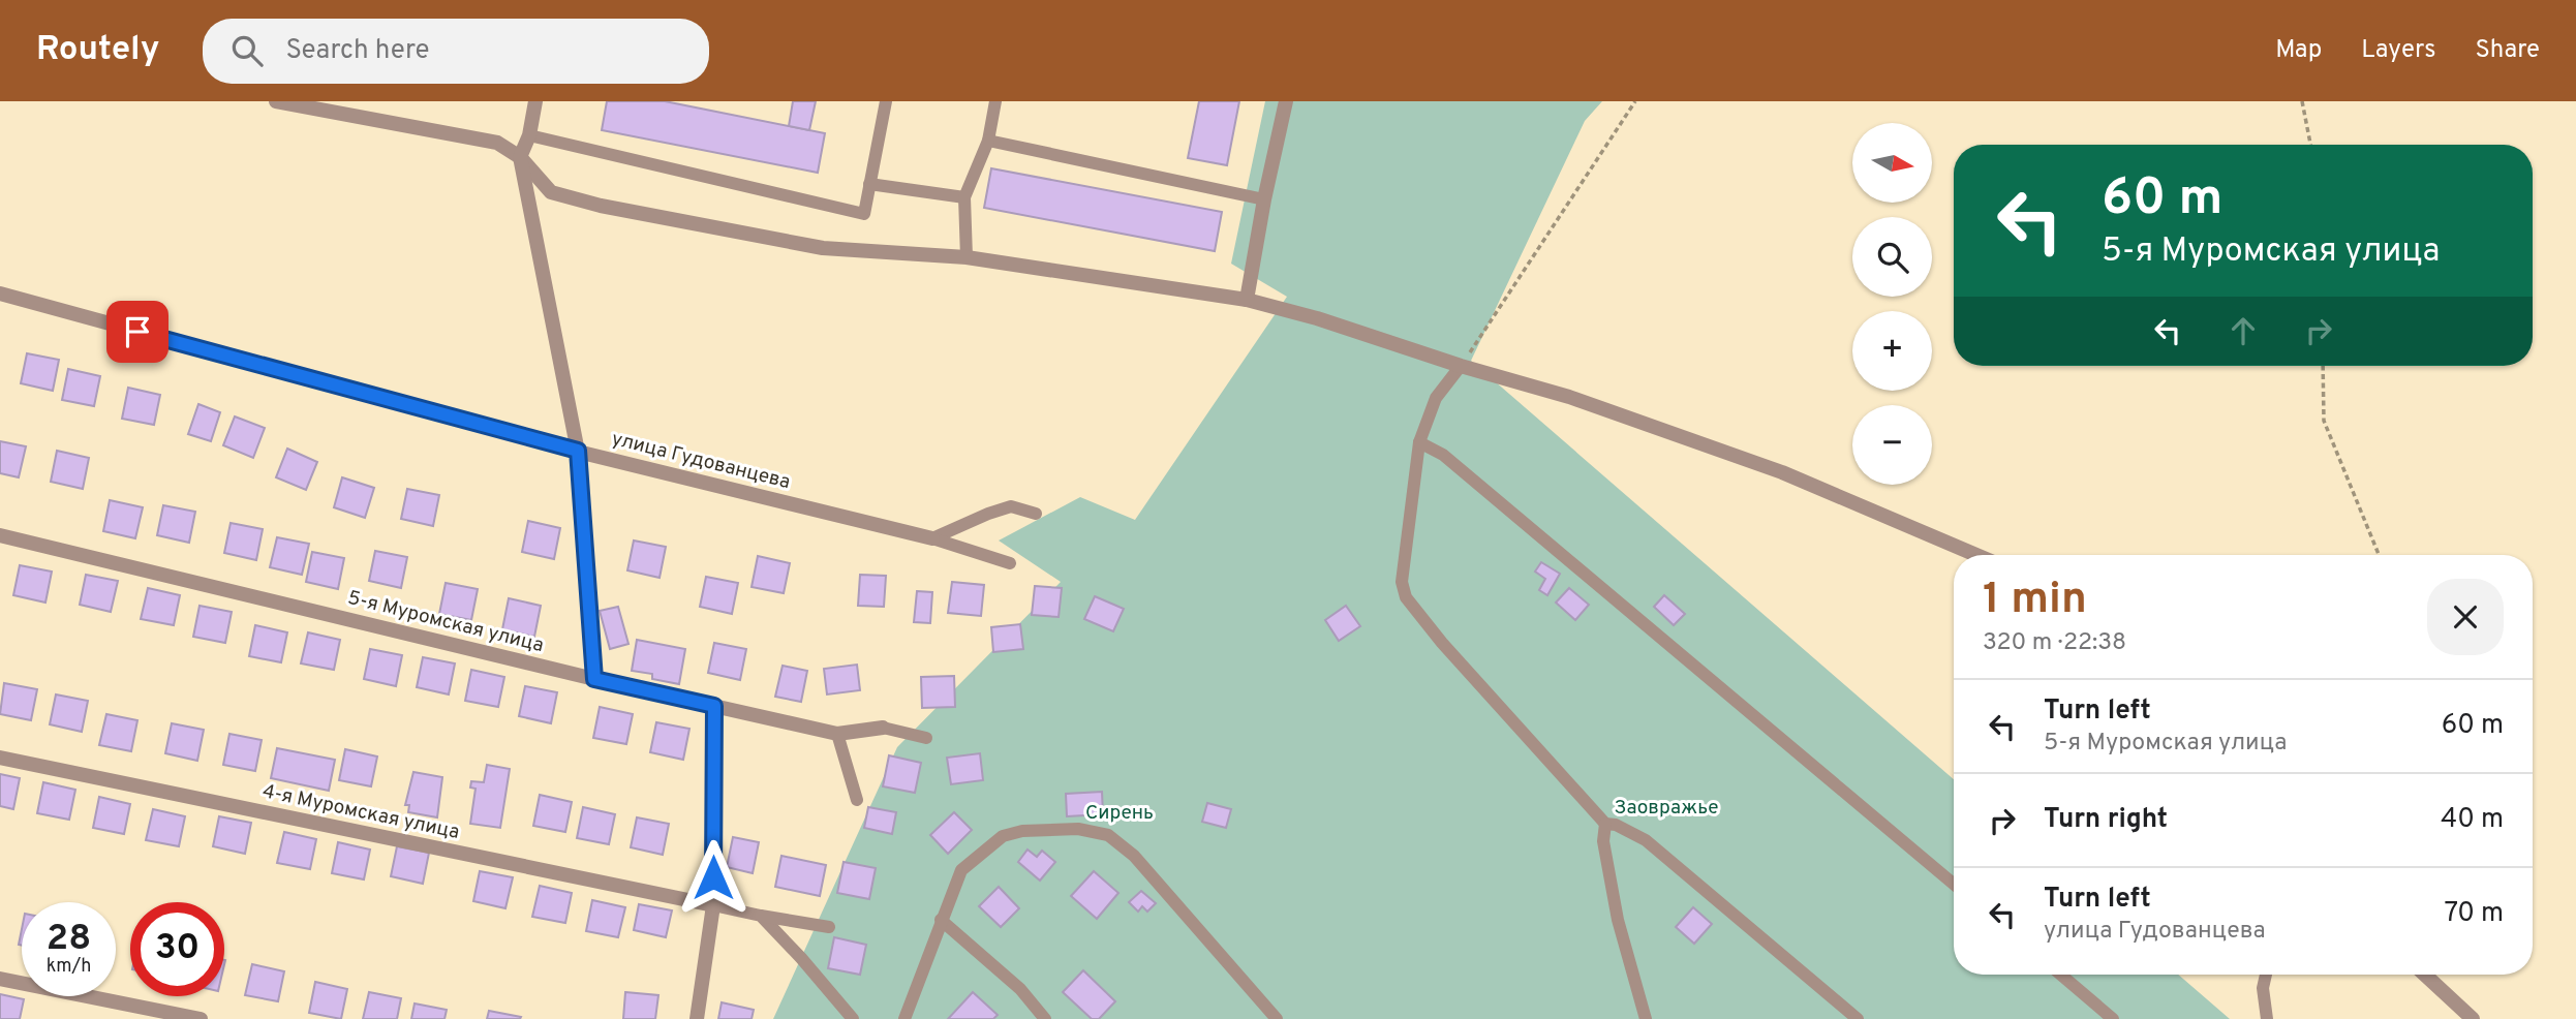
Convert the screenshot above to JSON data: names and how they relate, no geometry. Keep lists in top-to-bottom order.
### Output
{
  "streets": {
    "street": ["улица Гудованцева", "5-я Муромская улица", "4-я Муромская улица"]
  },
  "parks": ["Заовражье", "Сирень"],
  "north": "right",
  "page": {
    "header": "Routely",
    "search": "Search here",
    "nav": ["Map", "Layers", "Share"],
    "map_buttons": ["+", "−"],
    "turn": ["60 m", "5-я Муромская улица"],
    "heading": ["1 min", "320 m · 22:38"],
    "list": [
      {
        "name": "Turn left",
        "note": "5-я Муромская улица",
        "value": "60 m"
      },
      {
        "name": "Turn right",
        "value": "40 m"
      },
      {
        "name": "Turn left",
        "note": "улица Гудованцева",
        "value": "70 m"
      }
    ],
    "speed": "28 km/h",
    "limit": "30"
  }
}
